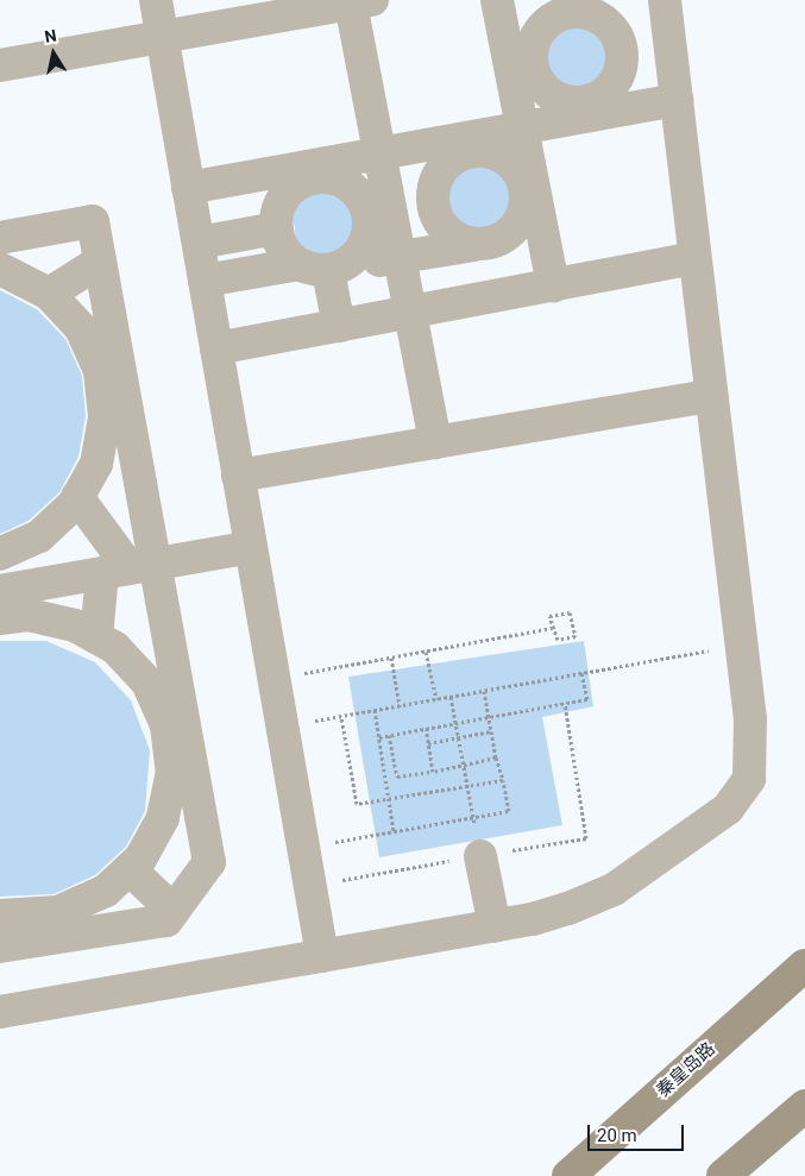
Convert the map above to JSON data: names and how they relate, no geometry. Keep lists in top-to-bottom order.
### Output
{
  "streets": {
    "street": ["秦皇岛路"]
  },
  "scale_bar": "20 m",
  "north": "top"
}
